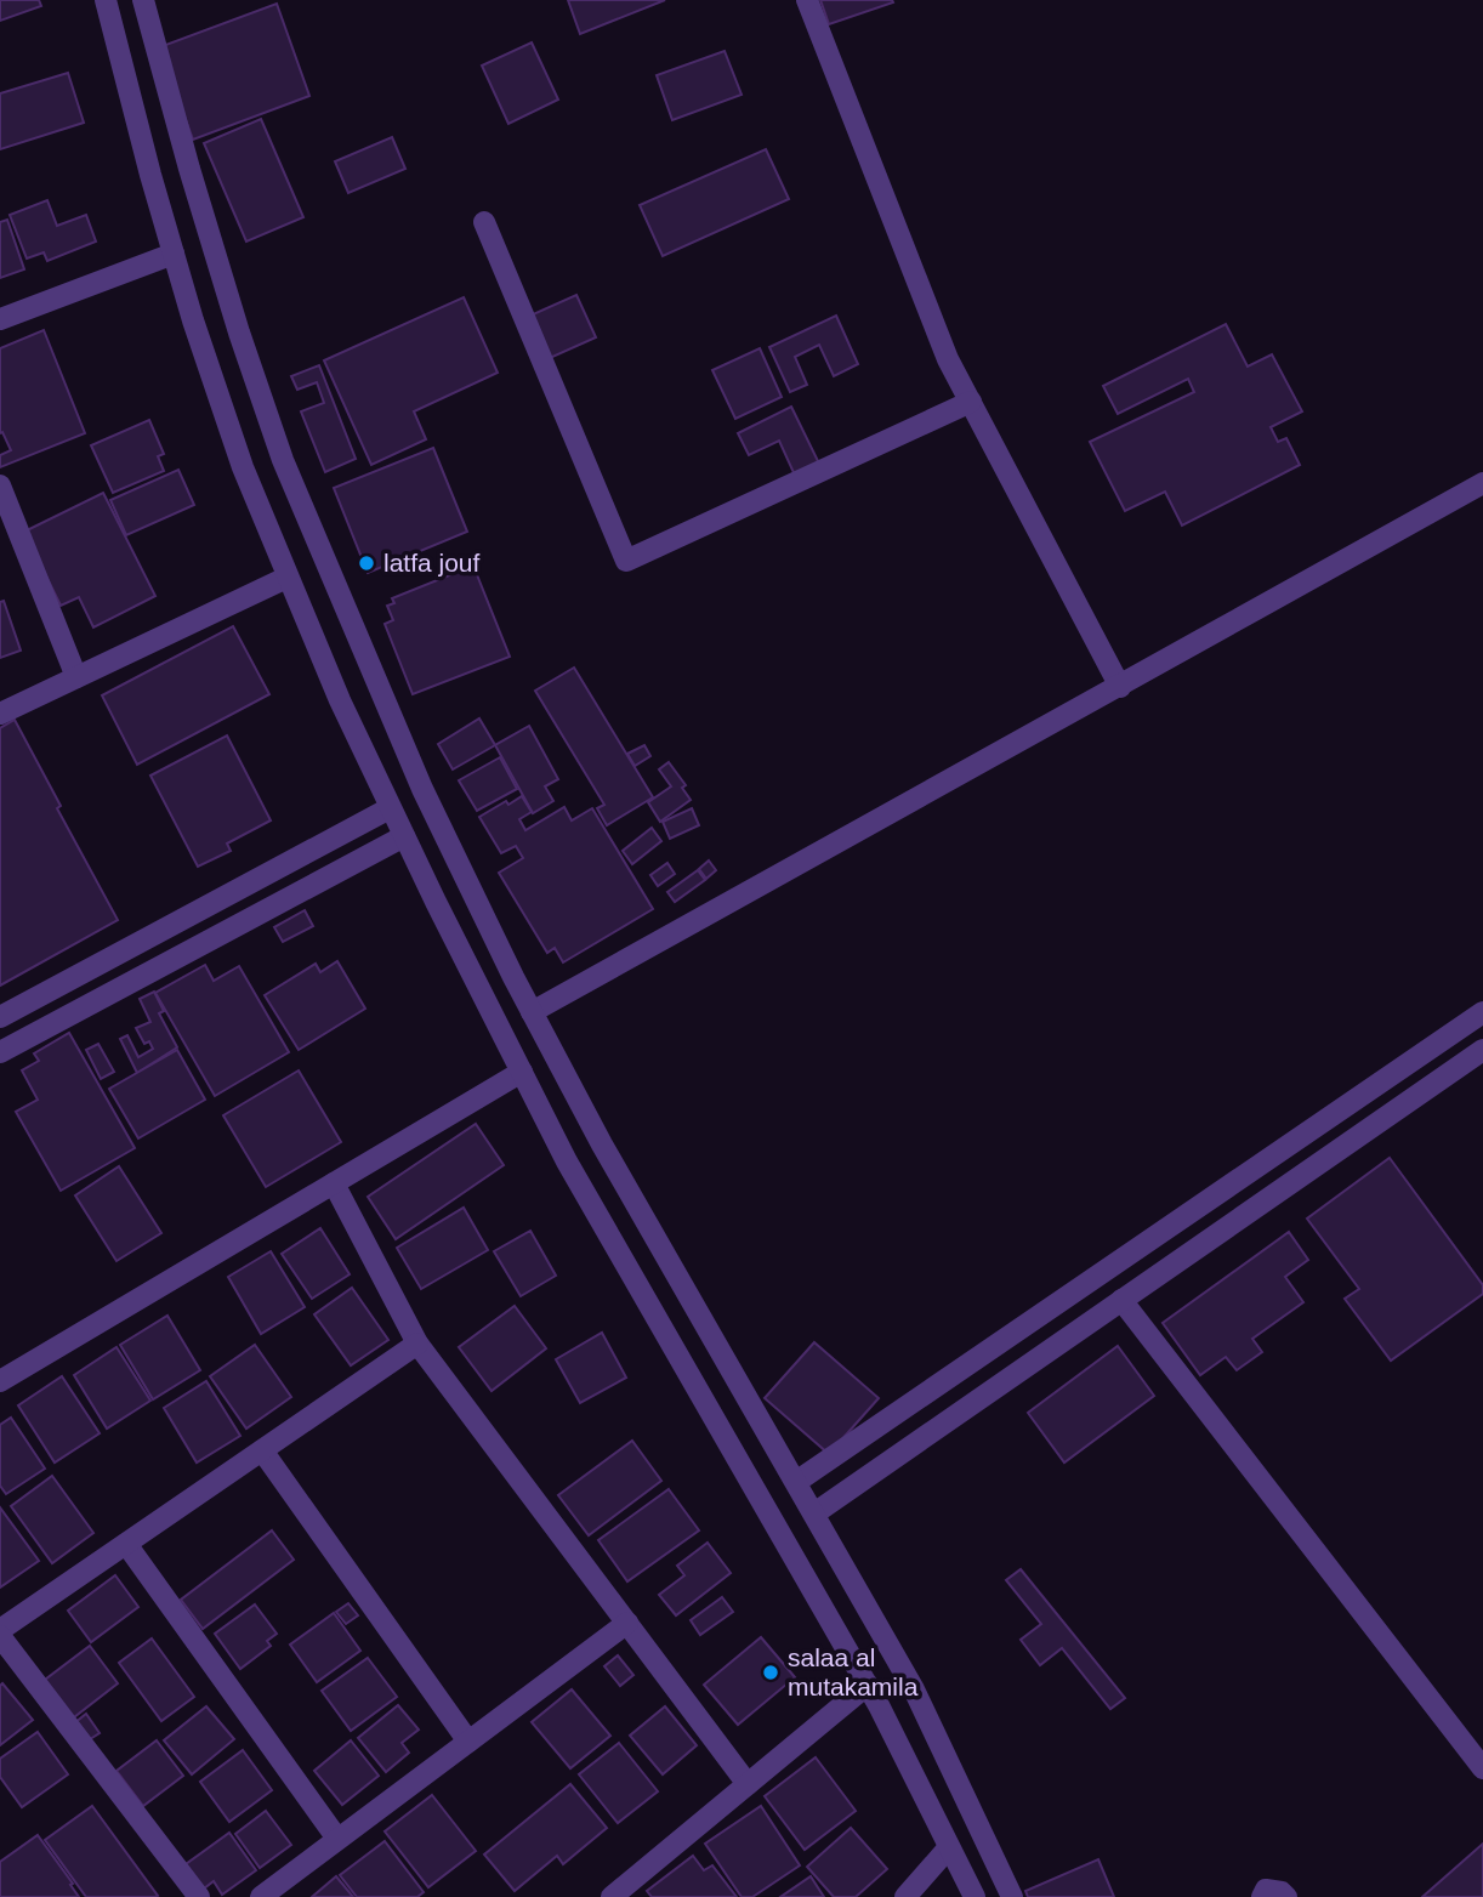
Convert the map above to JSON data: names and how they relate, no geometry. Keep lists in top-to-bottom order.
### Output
{
  "places": ["latfa jouf", "salaa al mutakamila"]
}
